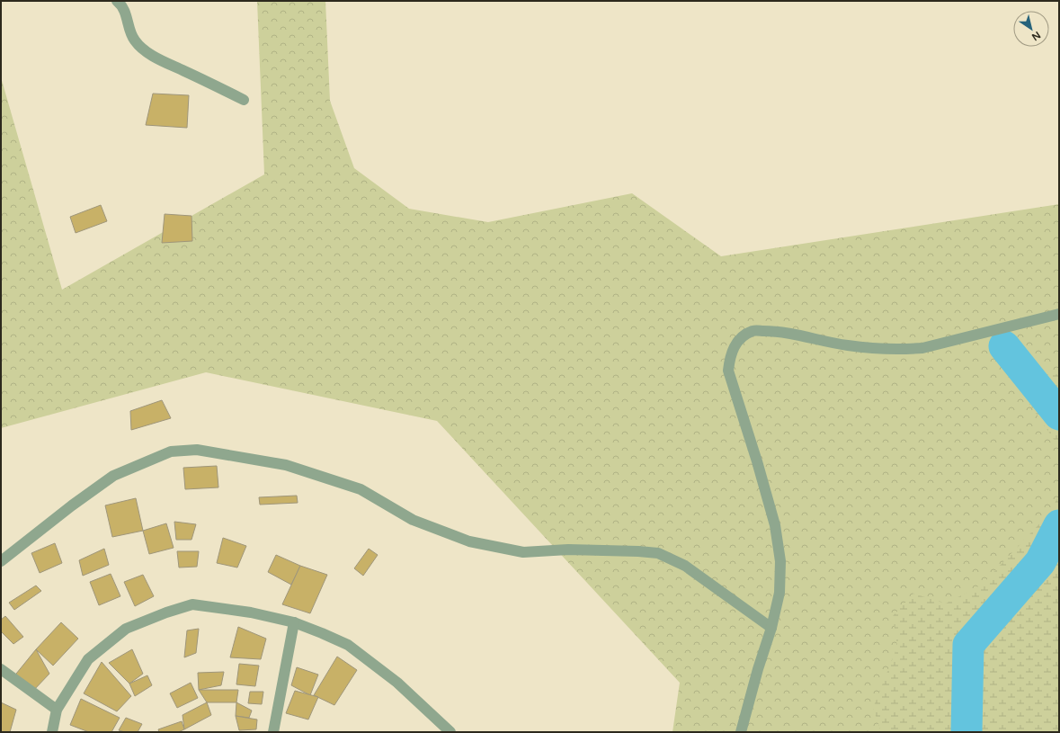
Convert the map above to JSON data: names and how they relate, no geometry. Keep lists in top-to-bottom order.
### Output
{
  "north": "bottom right"
}
